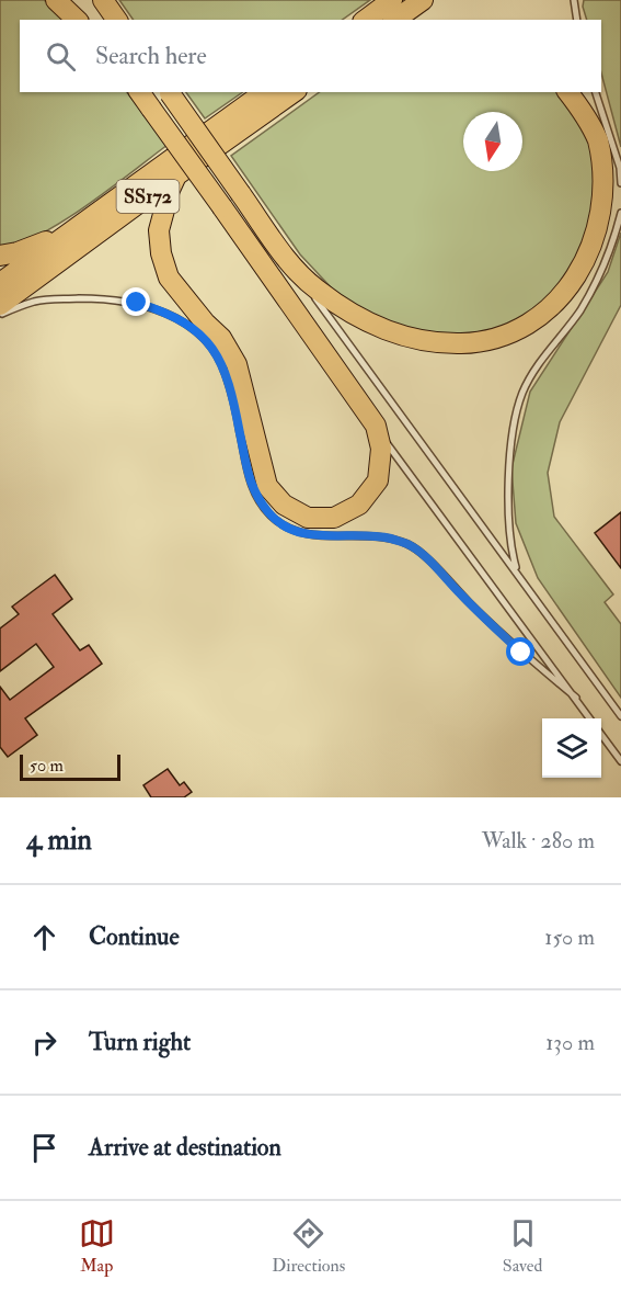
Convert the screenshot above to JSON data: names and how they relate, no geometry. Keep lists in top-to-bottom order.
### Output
{
  "streets": {
    "highway": ["SS172"]
  },
  "scale_bar": "50 m",
  "north": "bottom",
  "page": {
    "search": "Search here",
    "scale": "50 m",
    "heading": ["4 min", "Walk · 280 m"],
    "list": [
      ["Continue", "150 m"],
      ["Turn right", "130 m"],
      "Arrive at destination"
    ],
    "nav": ["Map", "Directions", "Saved"]
  }
}
